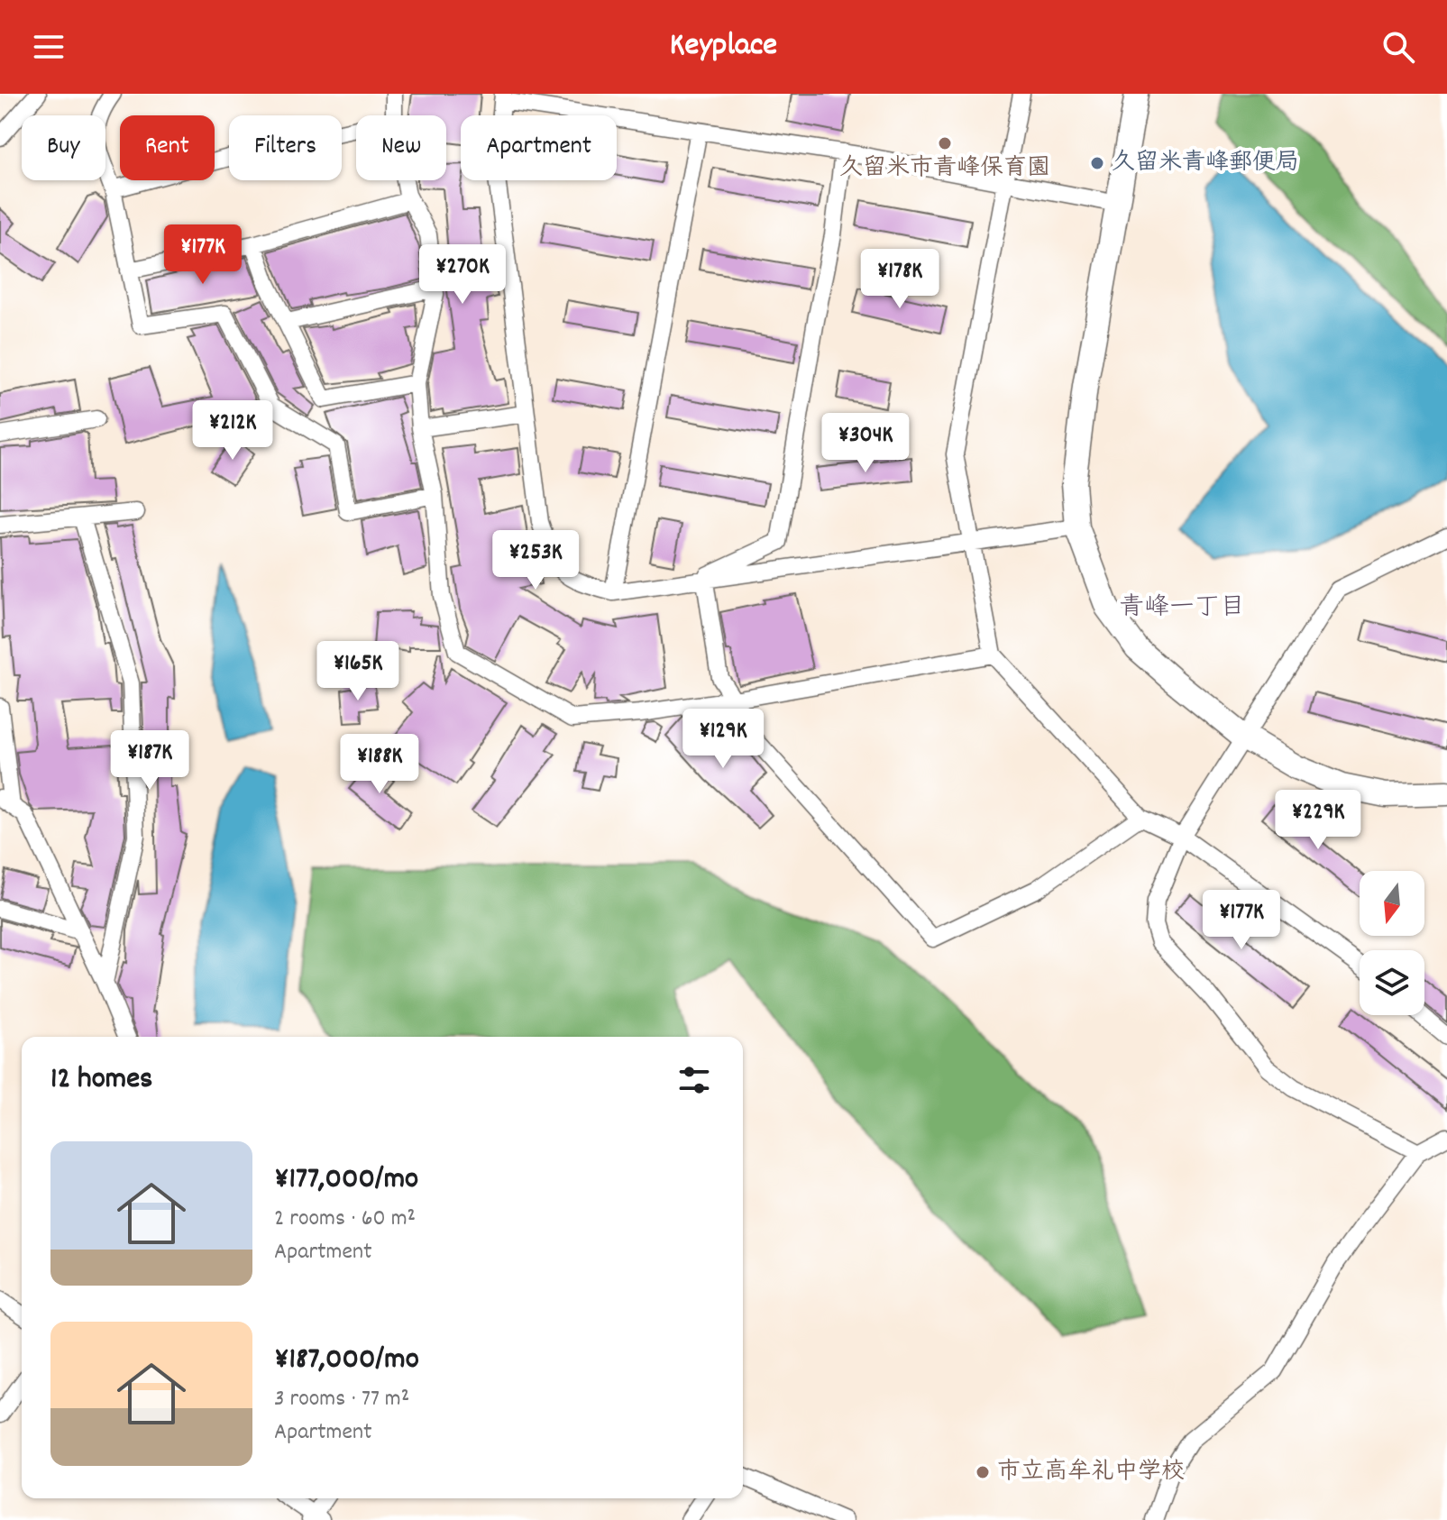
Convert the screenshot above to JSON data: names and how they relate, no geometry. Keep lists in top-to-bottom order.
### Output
{
  "districts": ["青峰一丁目"],
  "places": ["久留米市青峰保育園", "久留米青峰郵便局", "市立高牟礼中学校"],
  "north": "bottom",
  "page": {
    "header": "Keyplace",
    "chip": [
      "Buy",
      "Rent",
      "Filters",
      "New",
      "Apartment"
    ],
    "price": [
      "¥177K",
      "¥270K",
      "¥178K",
      "¥212K",
      "¥304K",
      "¥253K",
      "¥165K",
      "¥129K",
      "¥187K",
      "¥188K",
      "¥229K",
      "¥177K"
    ],
    "heading": "12 homes",
    "list": [
      {
        "name": "¥177,000/mo",
        "note": "2 rooms · 60 m² · Apartment"
      },
      {
        "name": "¥187,000/mo",
        "note": "3 rooms · 77 m² · Apartment"
      }
    ]
  }
}
